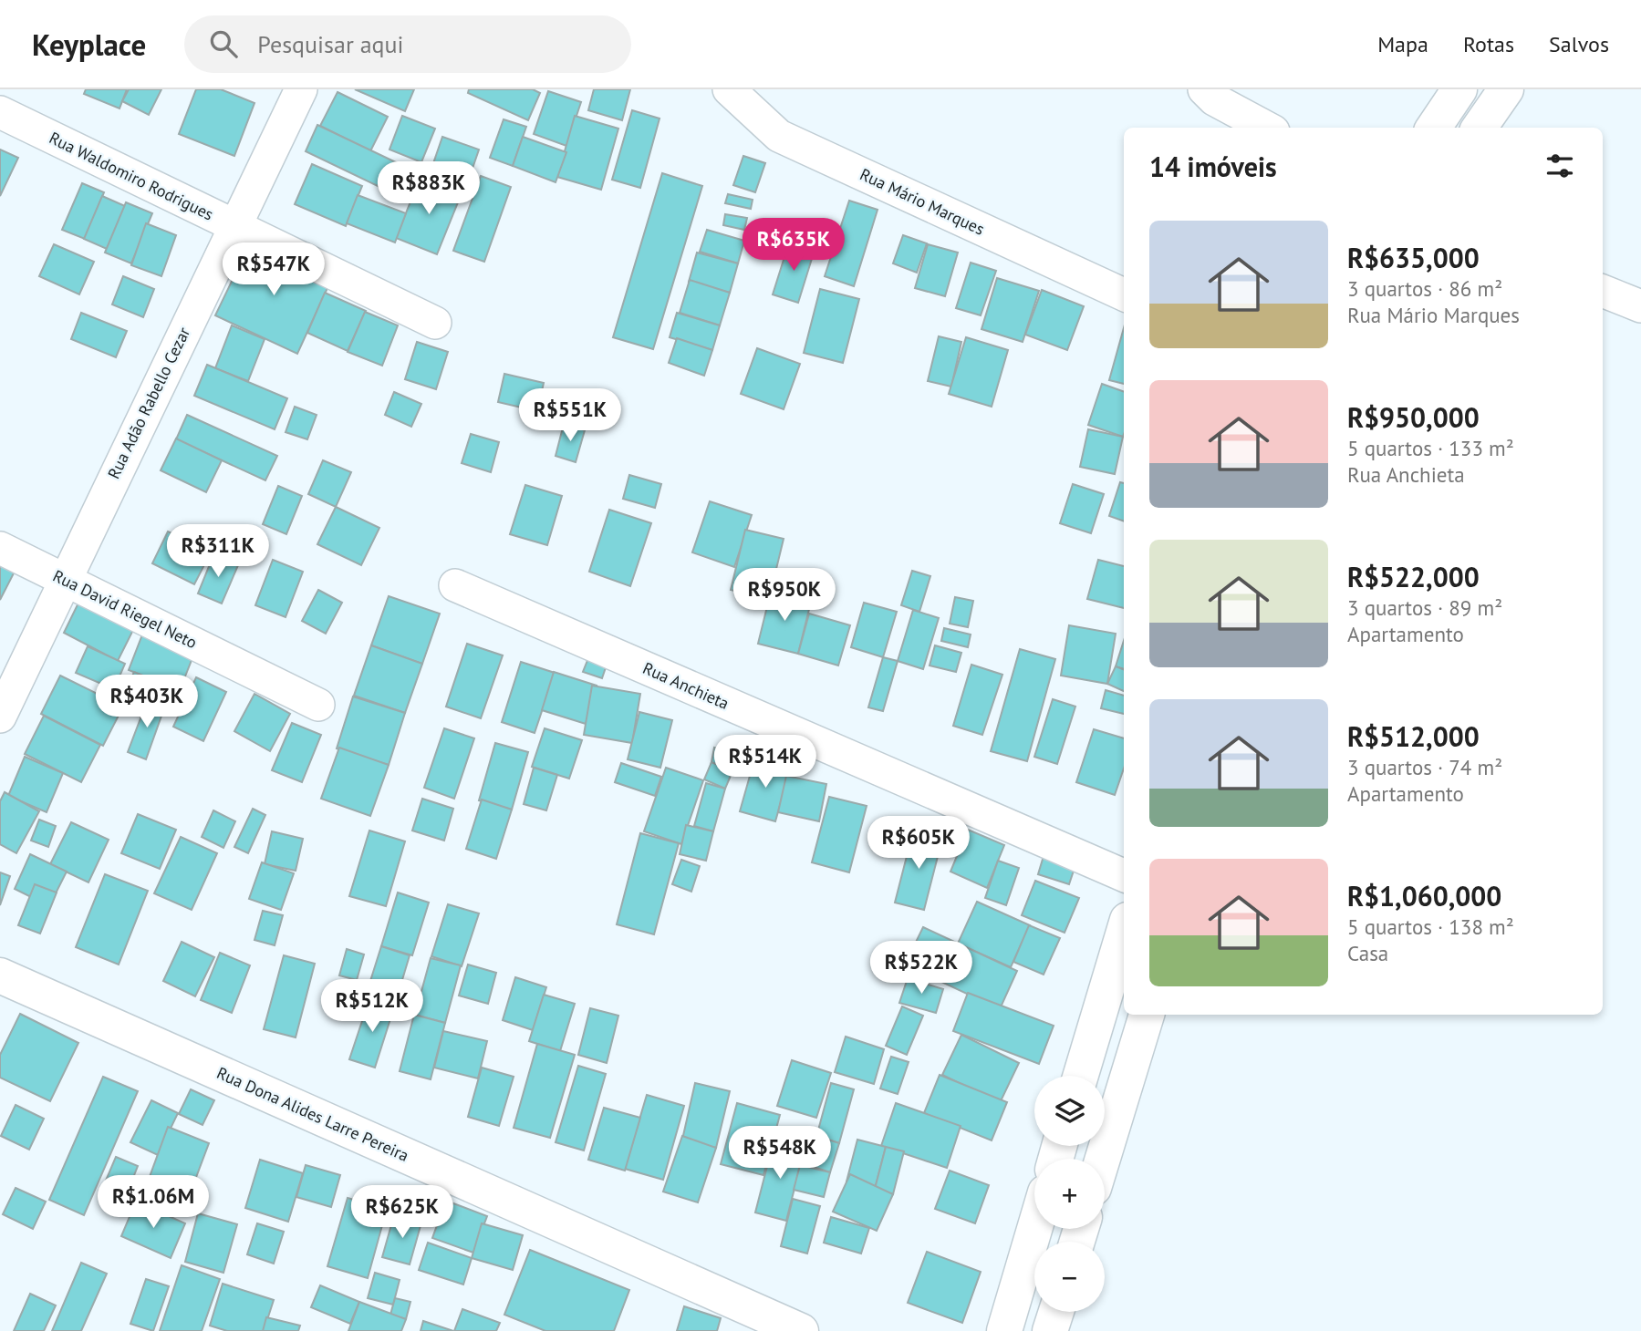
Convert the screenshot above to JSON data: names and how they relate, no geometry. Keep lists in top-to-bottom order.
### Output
{
  "streets": {
    "street": [
      "Rua Waldomiro Rodrigues",
      "Rua Mário Marques",
      "Rua Adão Rabello Cezar",
      "Rua David Riegel Neto",
      "Rua Anchieta",
      "Rua Dona Alides Larre Pereira"
    ]
  },
  "crossings": [
    ["Rua Waldomiro Rodrigues", "Rua Adão Rabello Cezar"],
    ["Rua Adão Rabello Cezar", "Rua David Riegel Neto"]
  ],
  "page": {
    "header": "Keyplace",
    "search": "Pesquisar aqui",
    "nav": ["Mapa", "Rotas", "Salvos"],
    "heading": "14 imóveis",
    "price": [
      "R$883K",
      "R$635K",
      "R$547K",
      "R$551K",
      "R$311K",
      "R$950K",
      "R$403K",
      "R$514K",
      "R$605K",
      "R$522K",
      "R$512K",
      "R$548K",
      "R$1.06M",
      "R$625K"
    ],
    "list": [
      {
        "name": "R$635,000",
        "note": "3 quartos · 86 m² · Rua Mário Marques"
      },
      {
        "name": "R$950,000",
        "note": "5 quartos · 133 m² · Rua Anchieta"
      },
      {
        "name": "R$522,000",
        "note": "3 quartos · 89 m² · Apartamento"
      },
      {
        "name": "R$512,000",
        "note": "3 quartos · 74 m² · Apartamento"
      },
      {
        "name": "R$1,060,000",
        "note": "5 quartos · 138 m² · Casa"
      }
    ],
    "map_buttons": ["+", "−"]
  }
}
